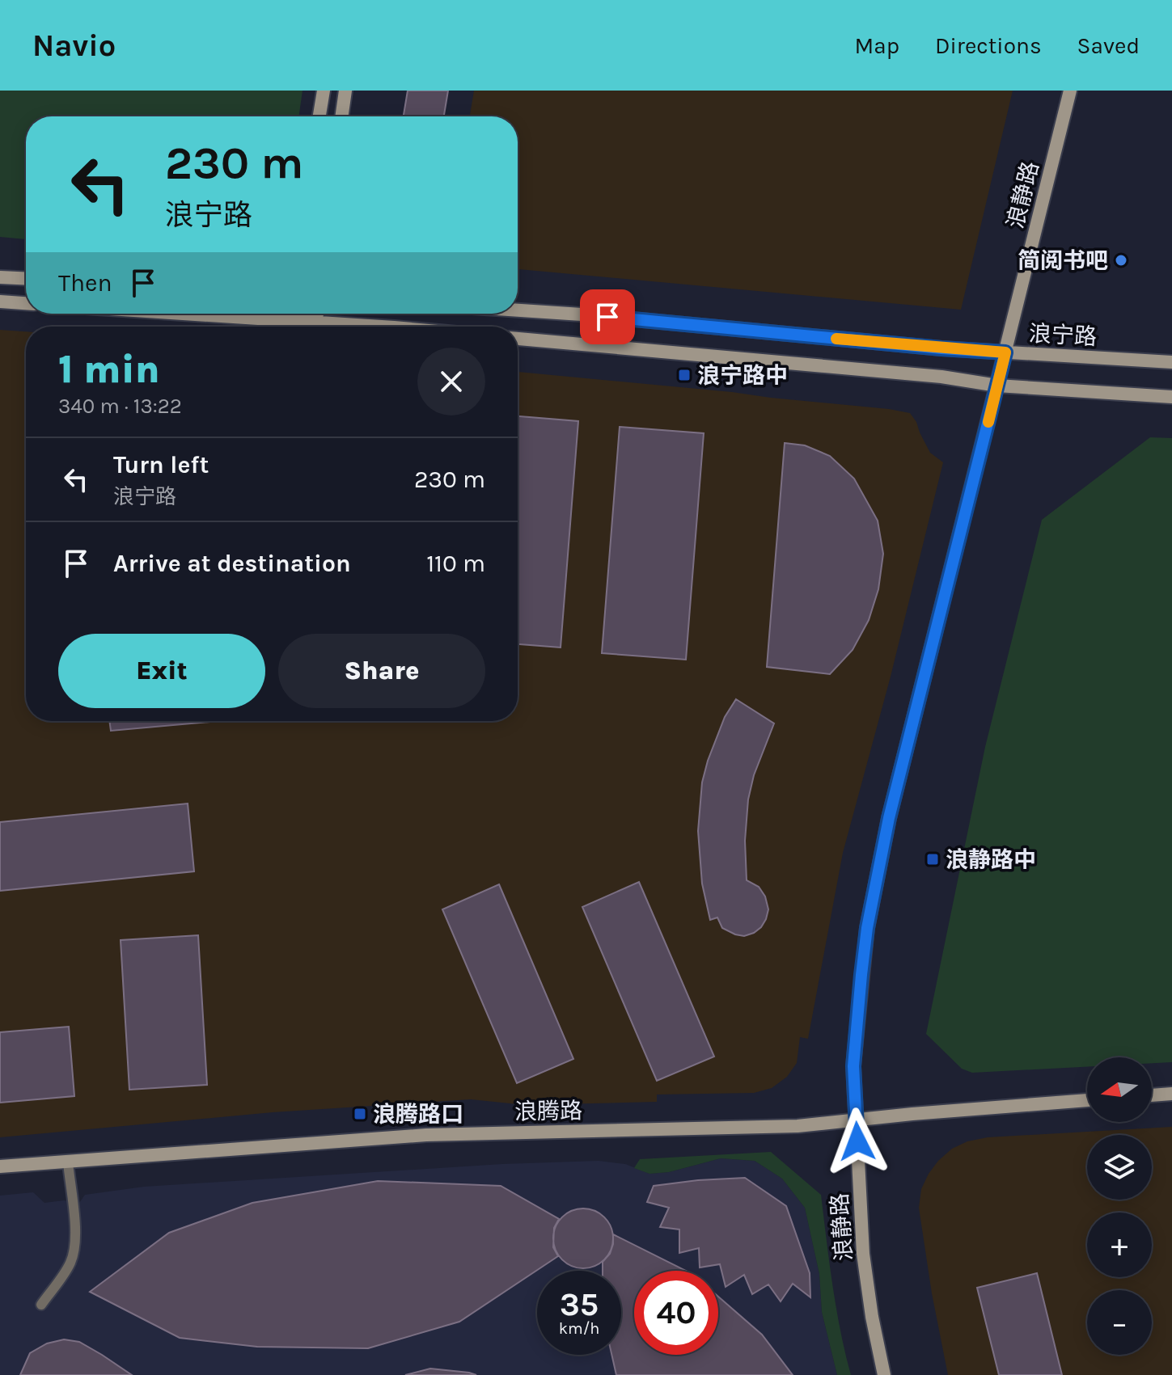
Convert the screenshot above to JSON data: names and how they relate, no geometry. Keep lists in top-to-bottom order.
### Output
{
  "streets": {
    "street": ["浪静路", "浪宁路", "浪腾路"]
  },
  "crossings": [
    ["浪静路", "浪宁路"],
    ["浪静路", "浪腾路"]
  ],
  "places": {
    "other": ["简阅书吧"],
    "transit": ["浪宁路中", "浪静路中", "浪腾路口"]
  },
  "north": "left",
  "page": {
    "header": "Navio",
    "nav": ["Map", "Directions", "Saved"],
    "turn": ["230 m", "浪宁路"],
    "then": "Then",
    "heading": ["1 min", "340 m · 13:22"],
    "list": [
      {
        "name": "Turn left",
        "note": "浪宁路",
        "value": "230 m"
      },
      {
        "name": "Arrive at destination",
        "value": "110 m"
      }
    ],
    "buttons": ["Exit", "Share"],
    "map_buttons": ["+", "−"],
    "speed": "35 km/h",
    "limit": "40"
  }
}
